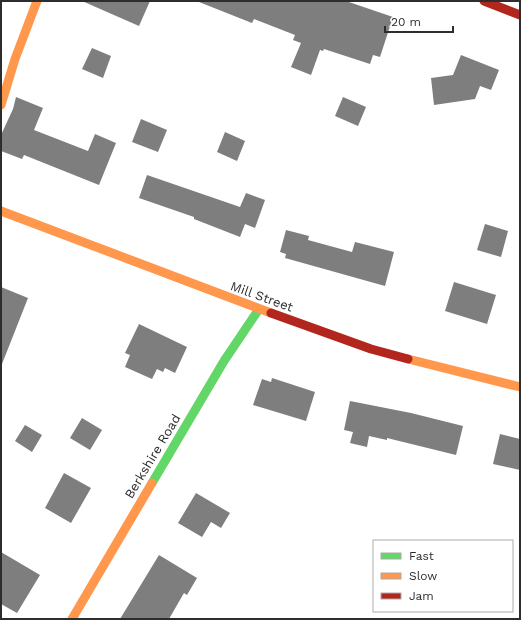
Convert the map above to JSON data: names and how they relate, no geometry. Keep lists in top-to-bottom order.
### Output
{
  "streets": {
    "street": ["Mill Street", "Berkshire Road"]
  },
  "crossings": [
    ["Mill Street", "Berkshire Road"]
  ],
  "legend": ["Fast", "Slow", "Jam"],
  "scale_bar": "20 m"
}
